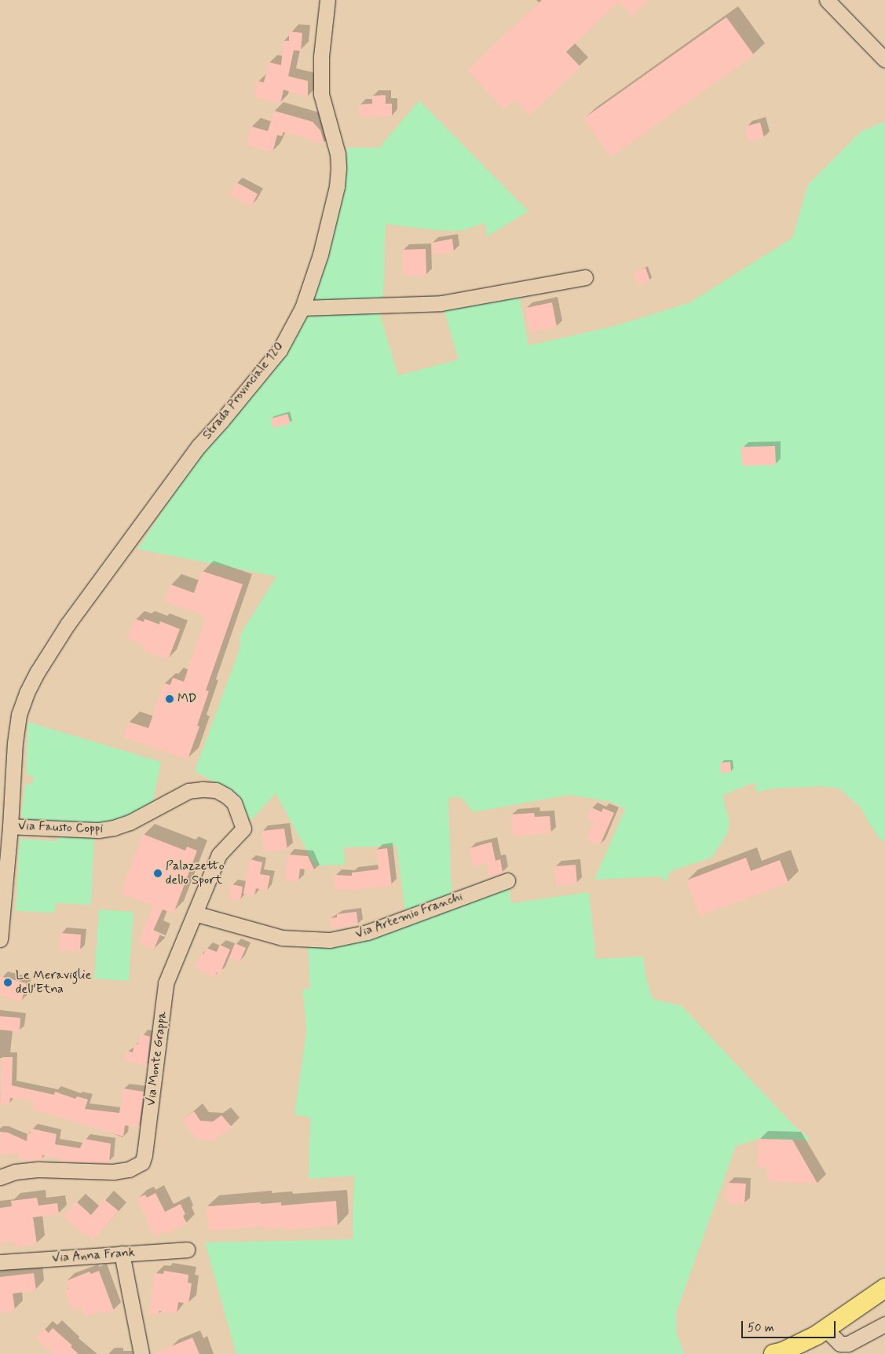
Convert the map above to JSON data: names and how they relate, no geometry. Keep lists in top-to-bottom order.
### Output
{
  "streets": {
    "street": [
      "Strada Provinciale 120",
      "Via Fausto Coppi",
      "Via Artemio Franchi",
      "Via Monte Grappa",
      "Via Anna Frank"
    ]
  },
  "crossings": [
    ["Strada Provinciale 120", "Via Fausto Coppi"],
    ["Via Fausto Coppi", "Via Monte Grappa"],
    ["Via Artemio Franchi", "Via Monte Grappa"]
  ],
  "places": ["MD", "Palazzetto dello Sport", "Le Meraviglie dell'Etna"],
  "scale_bar": "50 m"
}
